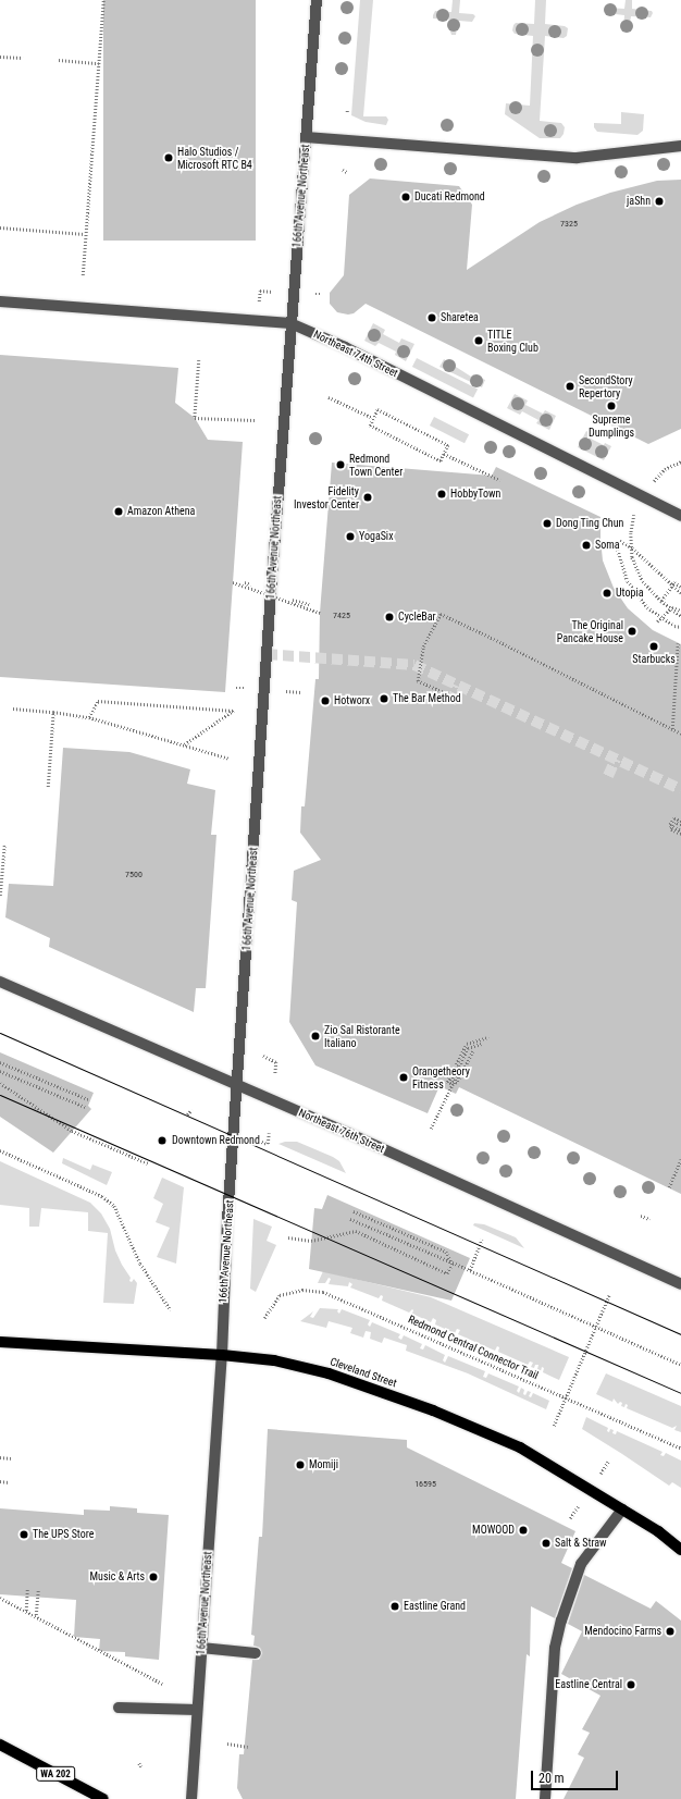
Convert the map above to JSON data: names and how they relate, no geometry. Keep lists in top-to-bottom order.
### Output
{
  "streets": {
    "main road": ["Cleveland Street", "WA 202"],
    "street": ["166th Avenue Northeast", "Northeast 74th Street", "Northeast 76th Street"],
    "path": ["Redmond Central Connector Trail"]
  },
  "crossings": [
    ["166th Avenue Northeast", "Northeast 74th Street"],
    ["166th Avenue Northeast", "Northeast 76th Street"],
    ["166th Avenue Northeast", "Cleveland Street"]
  ],
  "places": [
    "Halo Studios / Microsoft RTC B4",
    "Ducati Redmond",
    "jaShn",
    "Sharetea",
    "TITLE Boxing Club",
    "SecondStory Repertory",
    "Supreme Dumplings",
    "Redmond Town Center",
    "HobbyTown",
    "Fidelity Investor Center",
    "Amazon Athena",
    "Dong Ting Chun",
    "YogaSix",
    "Soma",
    "Utopia",
    "CycleBar",
    "The Original Pancake House",
    "Starbucks",
    "The Bar Method",
    "Hotworx",
    "Zio Sal Ristorante Italiano",
    "Orangetheory Fitness",
    "Downtown Redmond",
    "Momiji",
    "MOWOOD",
    "The UPS Store",
    "Salt & Straw",
    "Music & Arts",
    "Eastline Grand",
    "Mendocino Farms",
    "Eastline Central"
  ],
  "house_numbers": [
    "7325",
    "7425",
    "7500",
    "16595"
  ],
  "scale_bar": "20 m"
}
